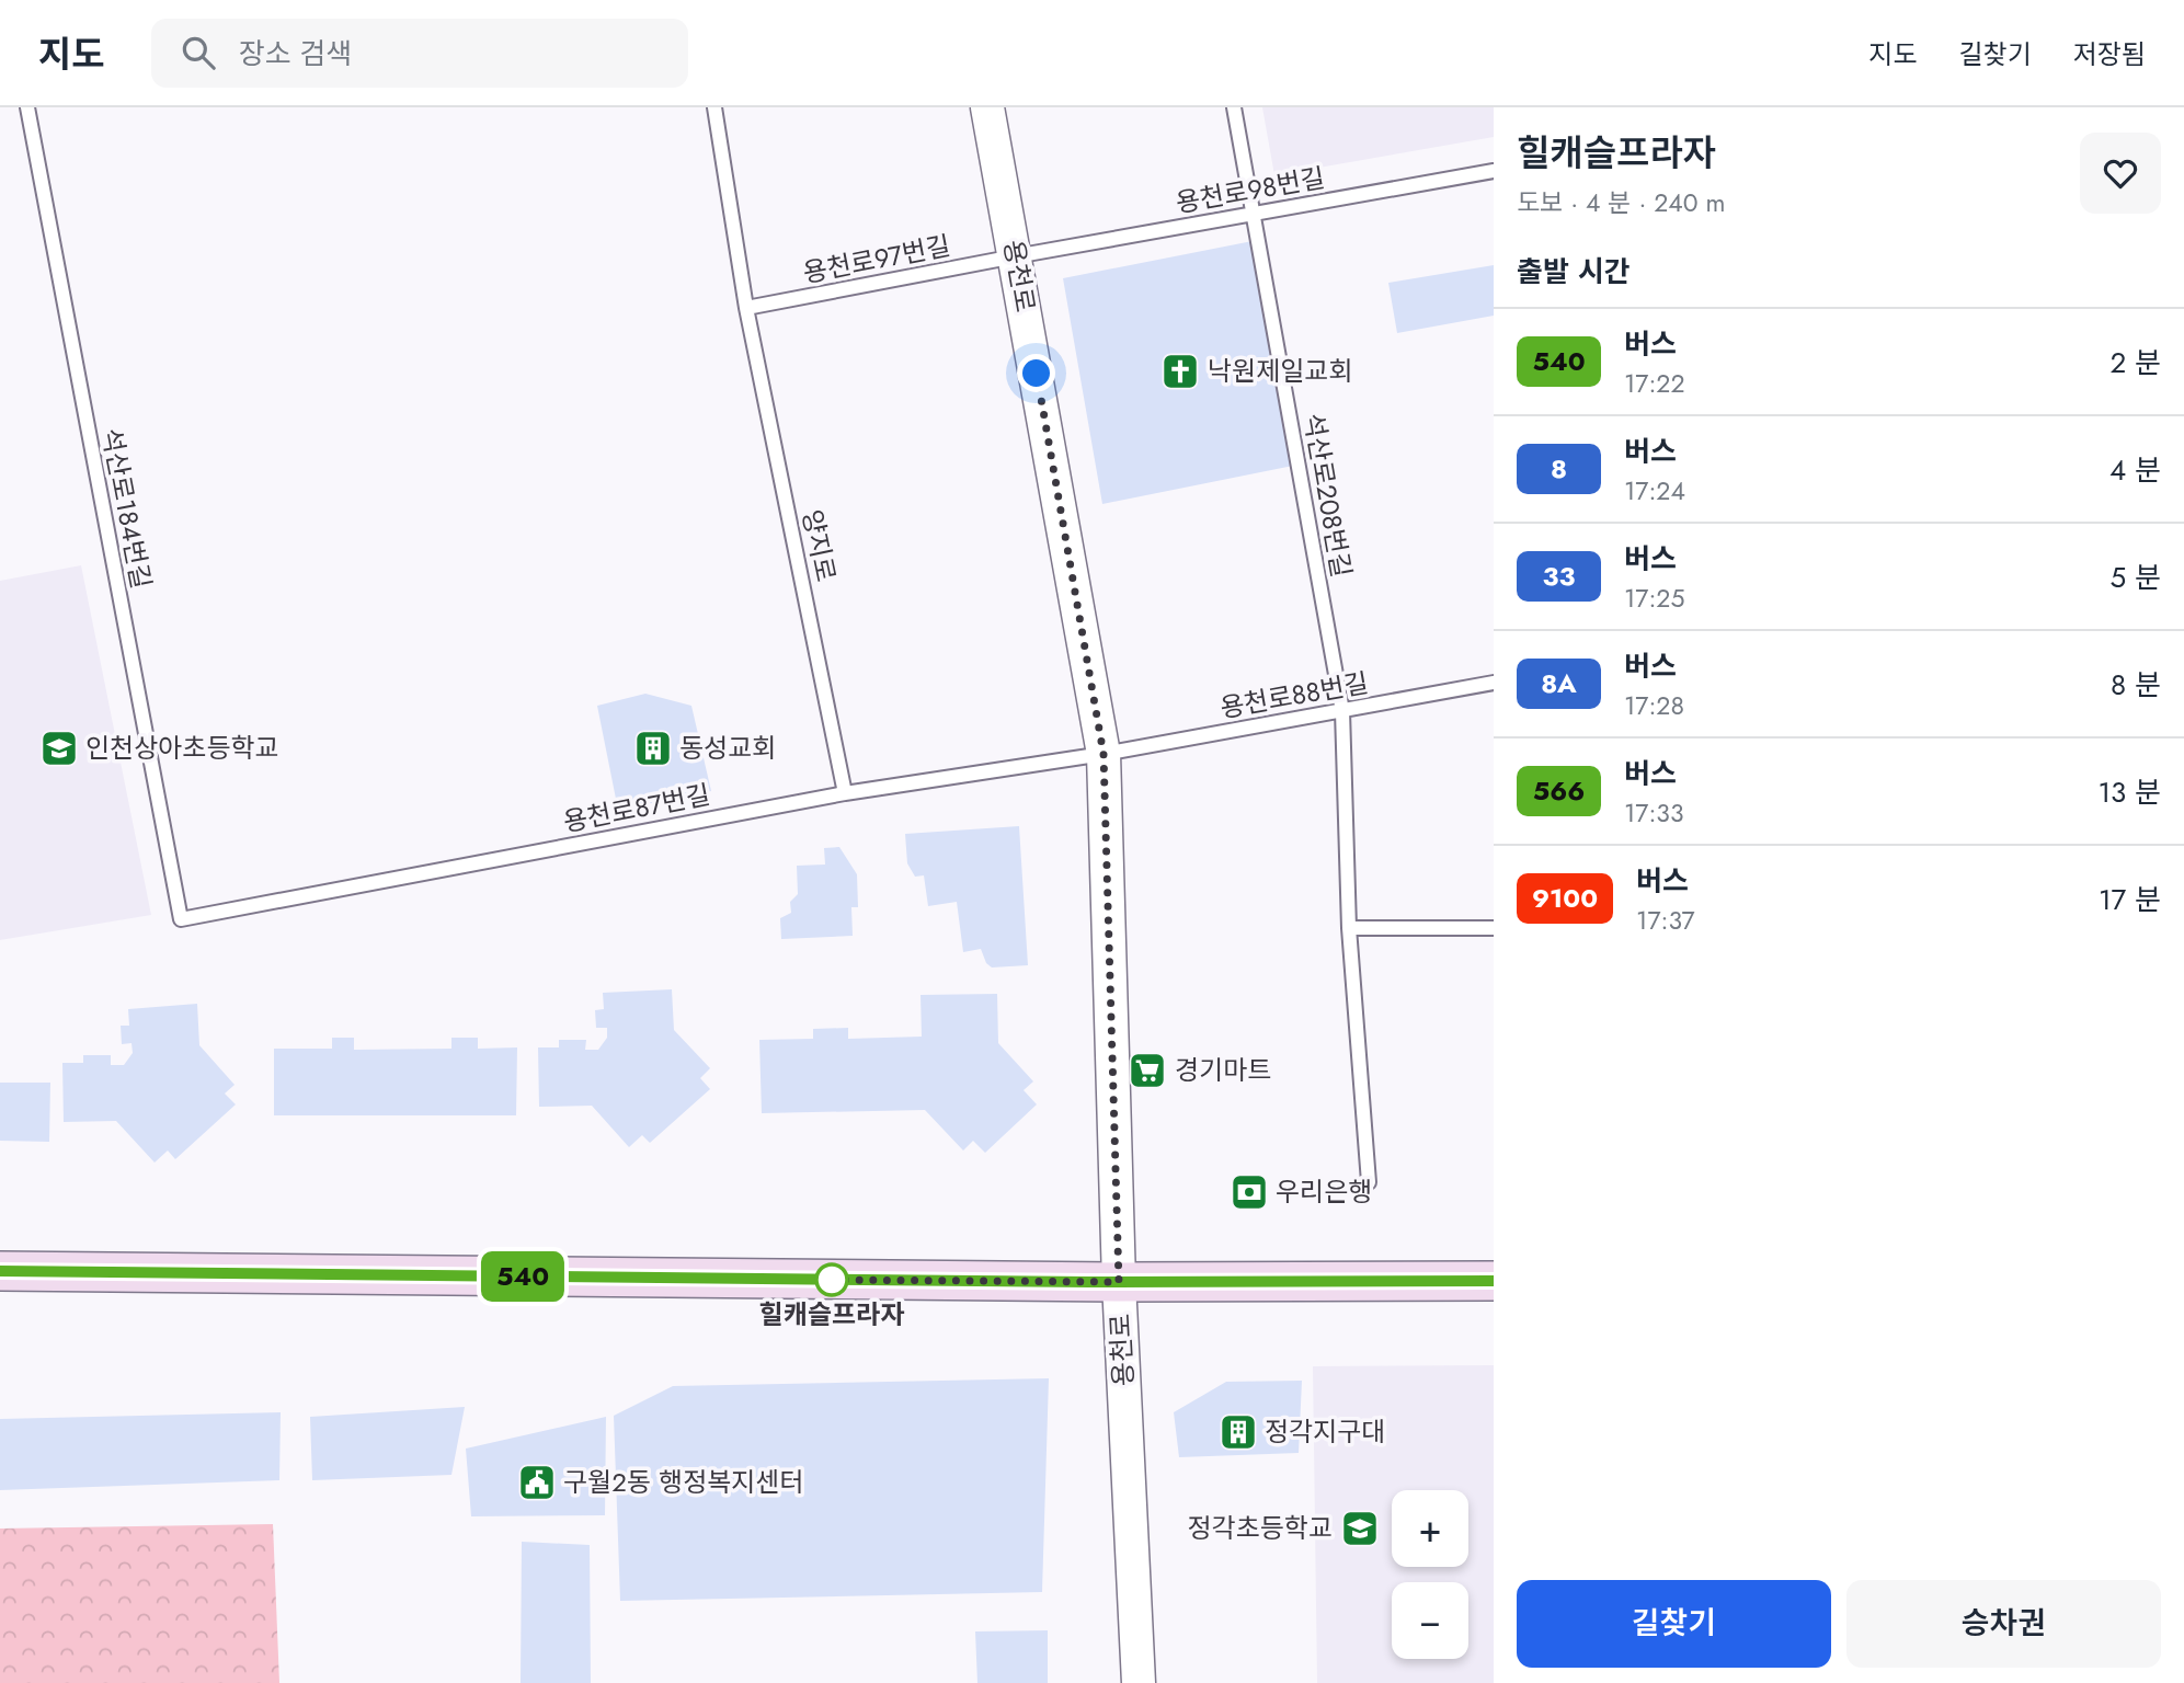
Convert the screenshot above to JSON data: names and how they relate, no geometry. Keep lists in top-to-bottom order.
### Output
{
  "streets": {
    "street": ["용천로"],
    "lane": [
      "용천로98번길",
      "용천로97번길",
      "석산로208번길",
      "석산로184번길",
      "양지로",
      "용천로88번길",
      "용천로87번길"
    ]
  },
  "crossings": [
    ["용천로98번길", "용천로97번길"],
    ["용천로98번길", "용천로"],
    ["용천로98번길", "석산로208번길"],
    ["용천로97번길", "용천로"],
    ["용천로97번길", "양지로"],
    ["용천로", "용천로88번길"],
    ["용천로", "용천로87번길"],
    ["석산로208번길", "용천로88번길"],
    ["석산로184번길", "용천로87번길"],
    ["양지로", "용천로87번길"],
    ["용천로88번길", "용천로87번길"]
  ],
  "places": {
    "church": ["낙원제일교회"],
    "school or university": ["인천상아초등학교", "정각초등학교"],
    "building": ["동성교회", "정각지구대"],
    "supermarket": ["경기마트"],
    "bank": ["우리은행"],
    "other": ["힐캐슬프라자"],
    "public building": ["구월2동 행정복지센터"]
  },
  "lines": ["bus line 540"],
  "page": {
    "header": "지도",
    "search": "장소 검색",
    "nav": ["지도", "길찾기", "저장됨"],
    "on_map": "540",
    "heading": [
      ["힐캐슬프라자", "도보 · 4 분 · 240 m"],
      "출발 시간"
    ],
    "list": [
      {
        "mark": "540",
        "name": "버스",
        "note": "17:22",
        "value": "2 분"
      },
      {
        "mark": "8",
        "name": "버스",
        "note": "17:24",
        "value": "4 분"
      },
      {
        "mark": "33",
        "name": "버스",
        "note": "17:25",
        "value": "5 분"
      },
      {
        "mark": "8A",
        "name": "버스",
        "note": "17:28",
        "value": "8 분"
      },
      {
        "mark": "566",
        "name": "버스",
        "note": "17:33",
        "value": "13 분"
      },
      {
        "mark": "9100",
        "name": "버스",
        "note": "17:37",
        "value": "17 분"
      }
    ],
    "map_buttons": ["+", "−"],
    "buttons": ["길찾기", "승차권"]
  }
}
